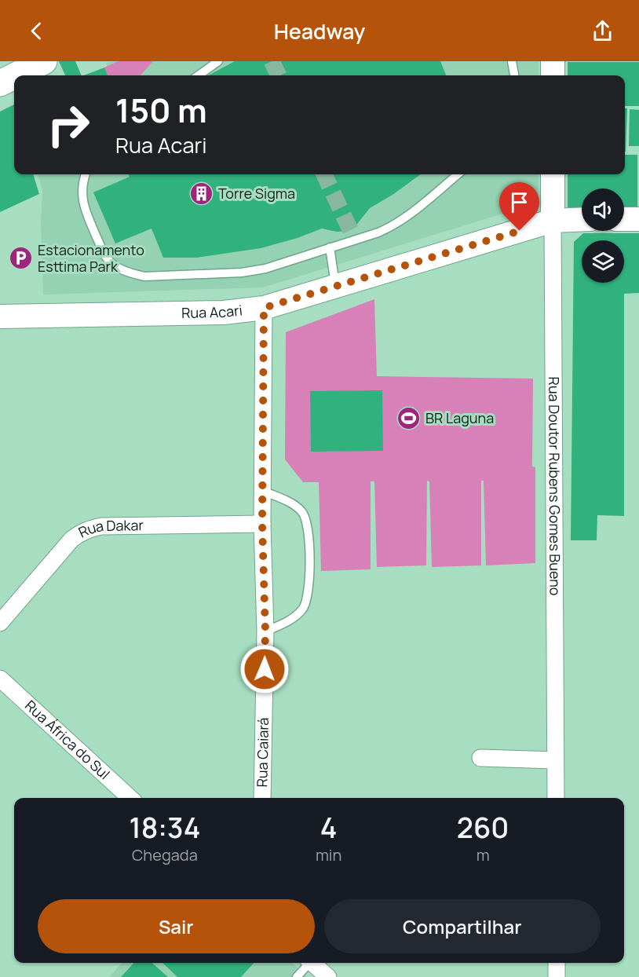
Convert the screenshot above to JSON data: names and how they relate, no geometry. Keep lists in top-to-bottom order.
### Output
{
  "streets": {
    "street": [
      "Rua Acari",
      "Rua Doutor Rubens Gomes Bueno",
      "Rua Dakar",
      "Rua África do Sul",
      "Rua Caiará"
    ]
  },
  "crossings": [
    ["Rua Acari", "Rua Doutor Rubens Gomes Bueno"],
    ["Rua Acari", "Rua Caiará"],
    ["Rua Dakar", "Rua Caiará"]
  ],
  "places": {
    "building": ["Torre Sigma"],
    "parking": ["Estacionamento Esttima Park"],
    "sports": ["BR Laguna"]
  },
  "page": {
    "header": "Headway",
    "turn": ["150 m", "Rua Acari"],
    "eta": [
      "18:34",
      "Chegada",
      "4",
      "min",
      "260",
      "m"
    ],
    "buttons": ["Sair", "Compartilhar"]
  }
}
